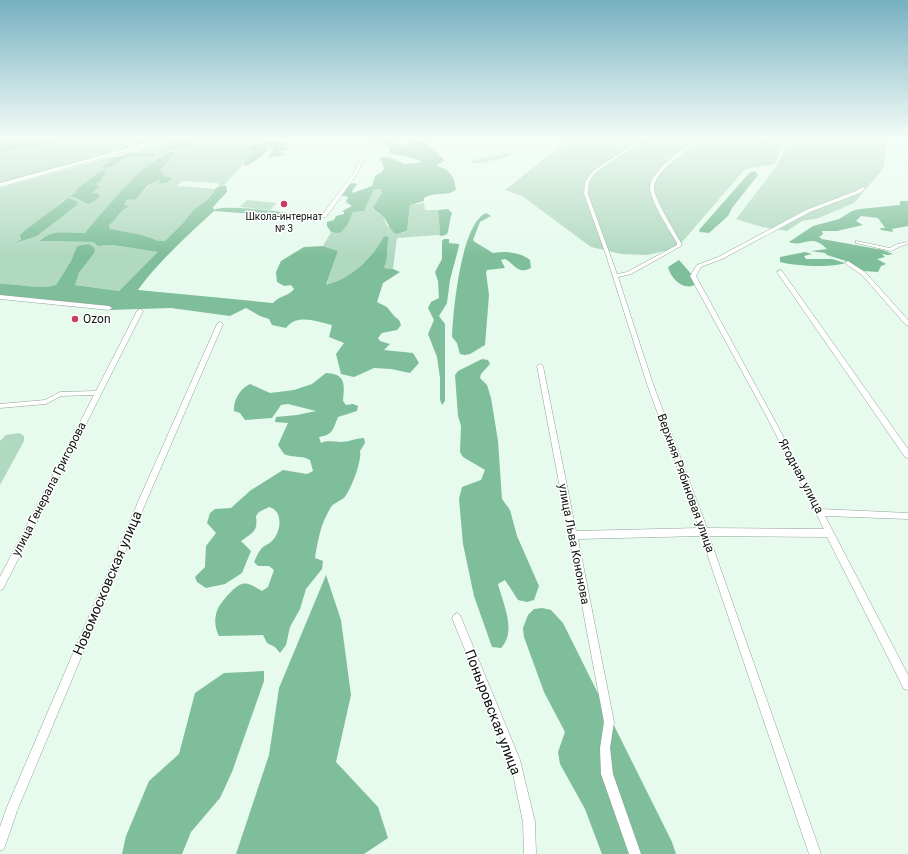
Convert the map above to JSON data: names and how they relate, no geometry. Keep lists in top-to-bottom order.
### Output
{
  "streets": {
    "street": [
      "Ягодная улица",
      "Верхняя Рябиновая улица",
      "улица Генерала Григорова",
      "улица Льва Кононова",
      "Новомосковская улица",
      "Поныровская улица"
    ]
  },
  "places": ["Школа-интернат № 3", "Ozon"]
}
